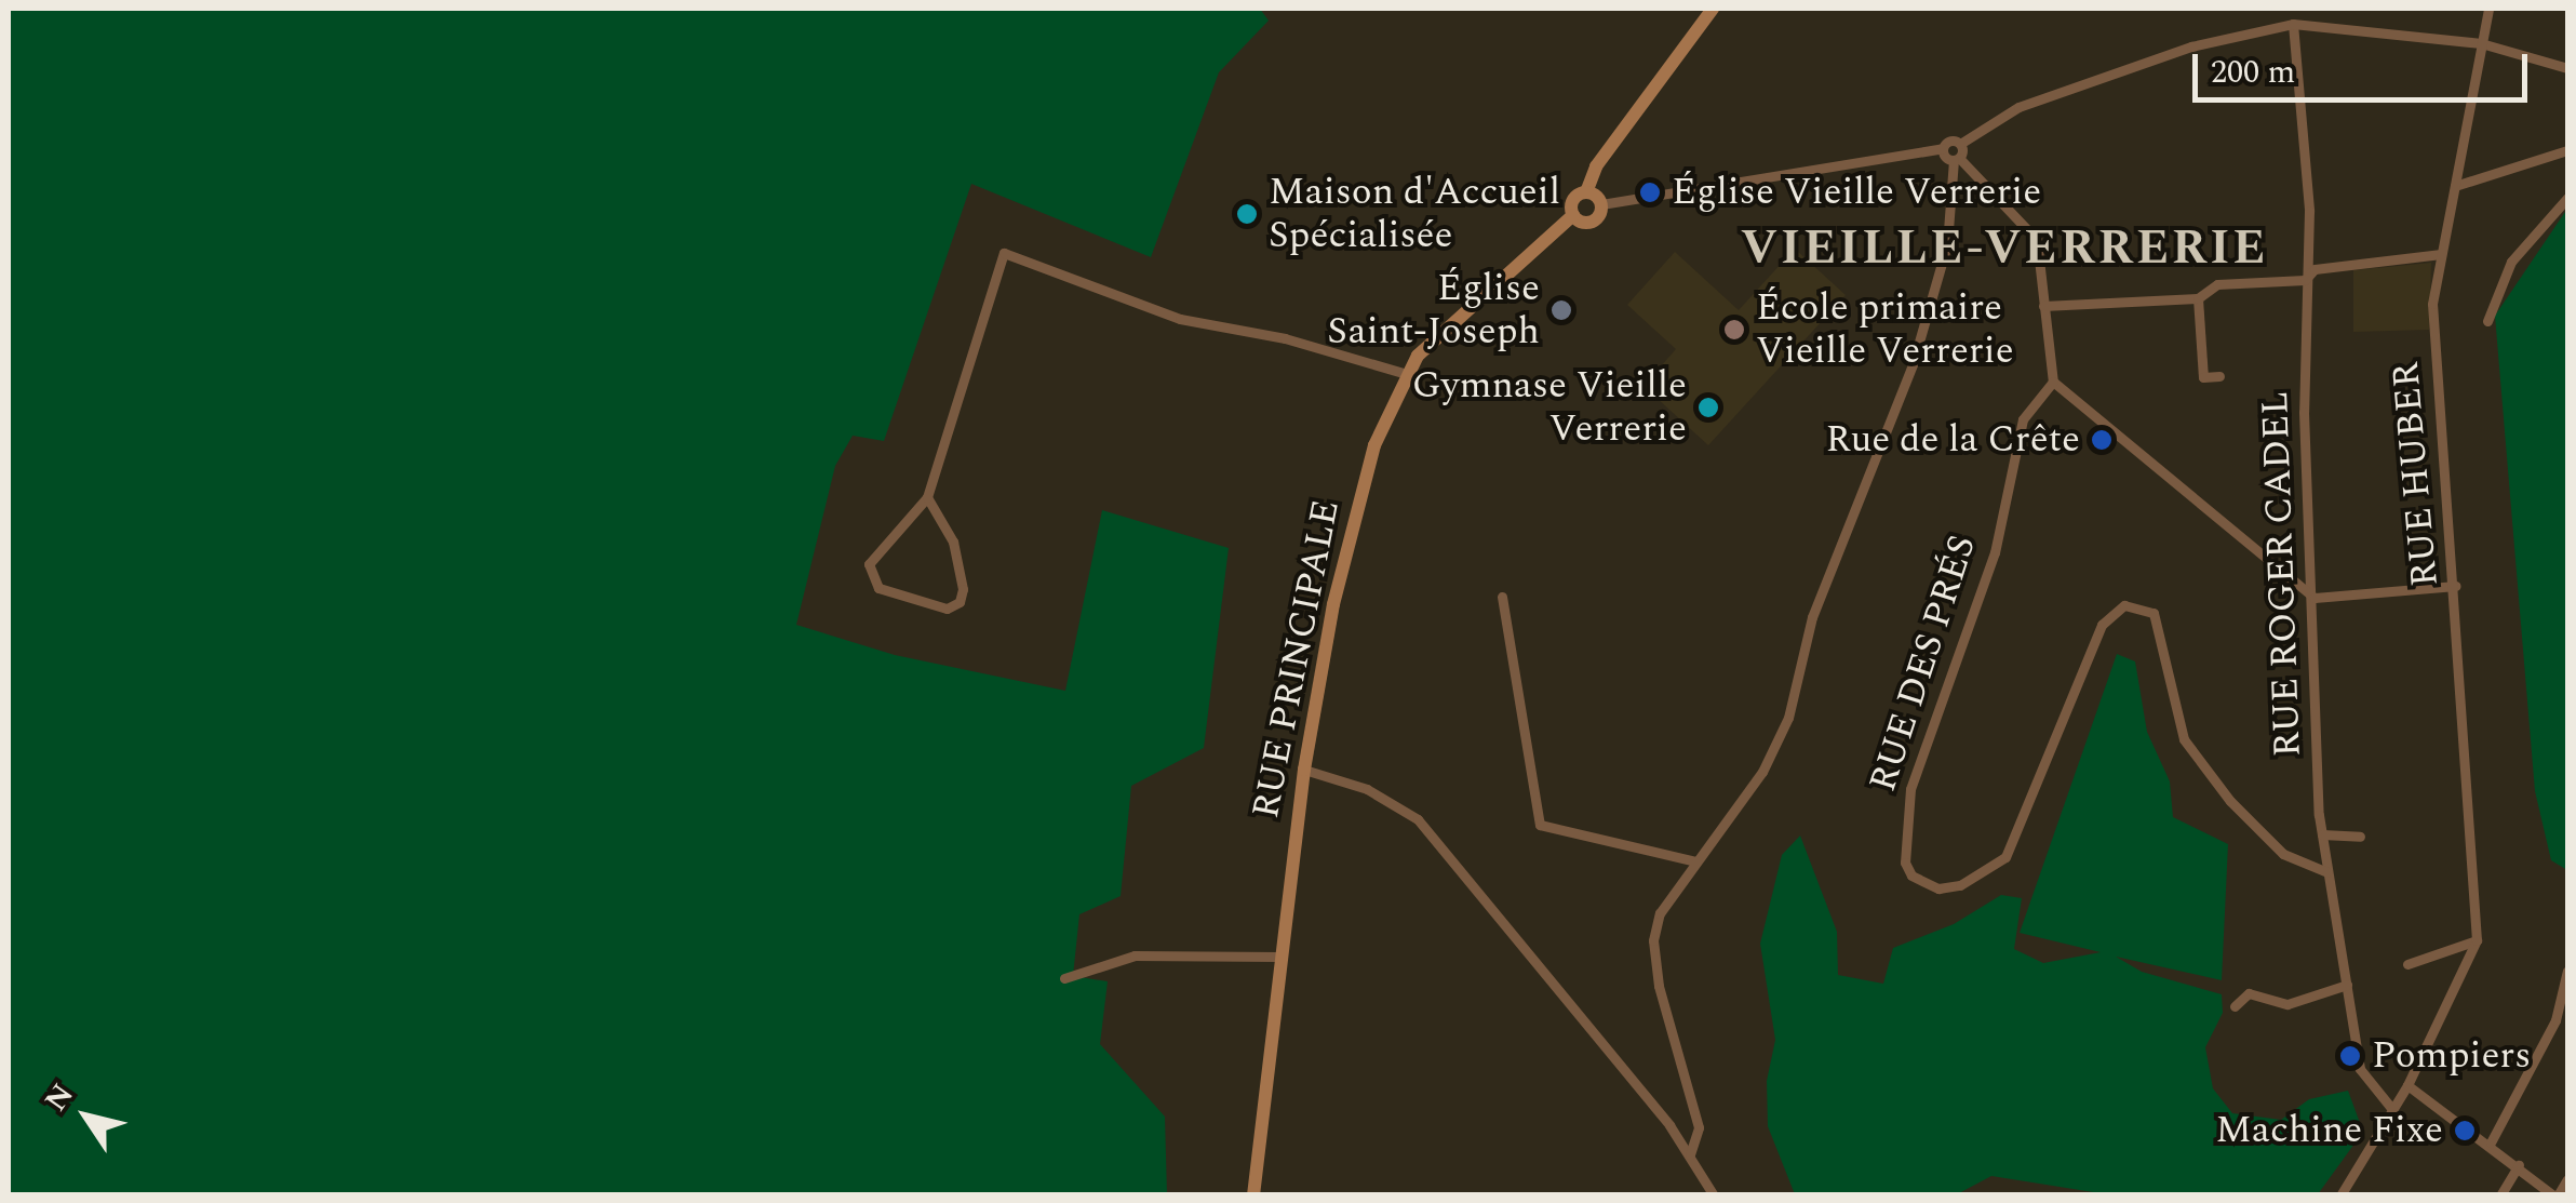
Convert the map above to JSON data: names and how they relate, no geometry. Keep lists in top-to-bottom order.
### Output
{
  "streets": {
    "street": [
      "RUE HUBER",
      "RUE ROGER CADEL",
      "RUE PRINCIPALE",
      "RUE DES PRÉS"
    ]
  },
  "crossings": [
    ["RUE HUBER", "RUE ROGER CADEL"],
    ["RUE ROGER CADEL", "RUE DES PRÉS"]
  ],
  "districts": ["VIEILLE-VERRERIE"],
  "places": [
    "Église Vieille Verrerie",
    "Maison d'Accueil Spécialisée",
    "Église Saint-Joseph",
    "École primaire Vieille Verrerie",
    "Gymnase Vieille Verrerie",
    "Rue de la Crête",
    "Pompiers",
    "Machine Fixe"
  ],
  "scale_bar": "200 m",
  "north": "top left"
}
